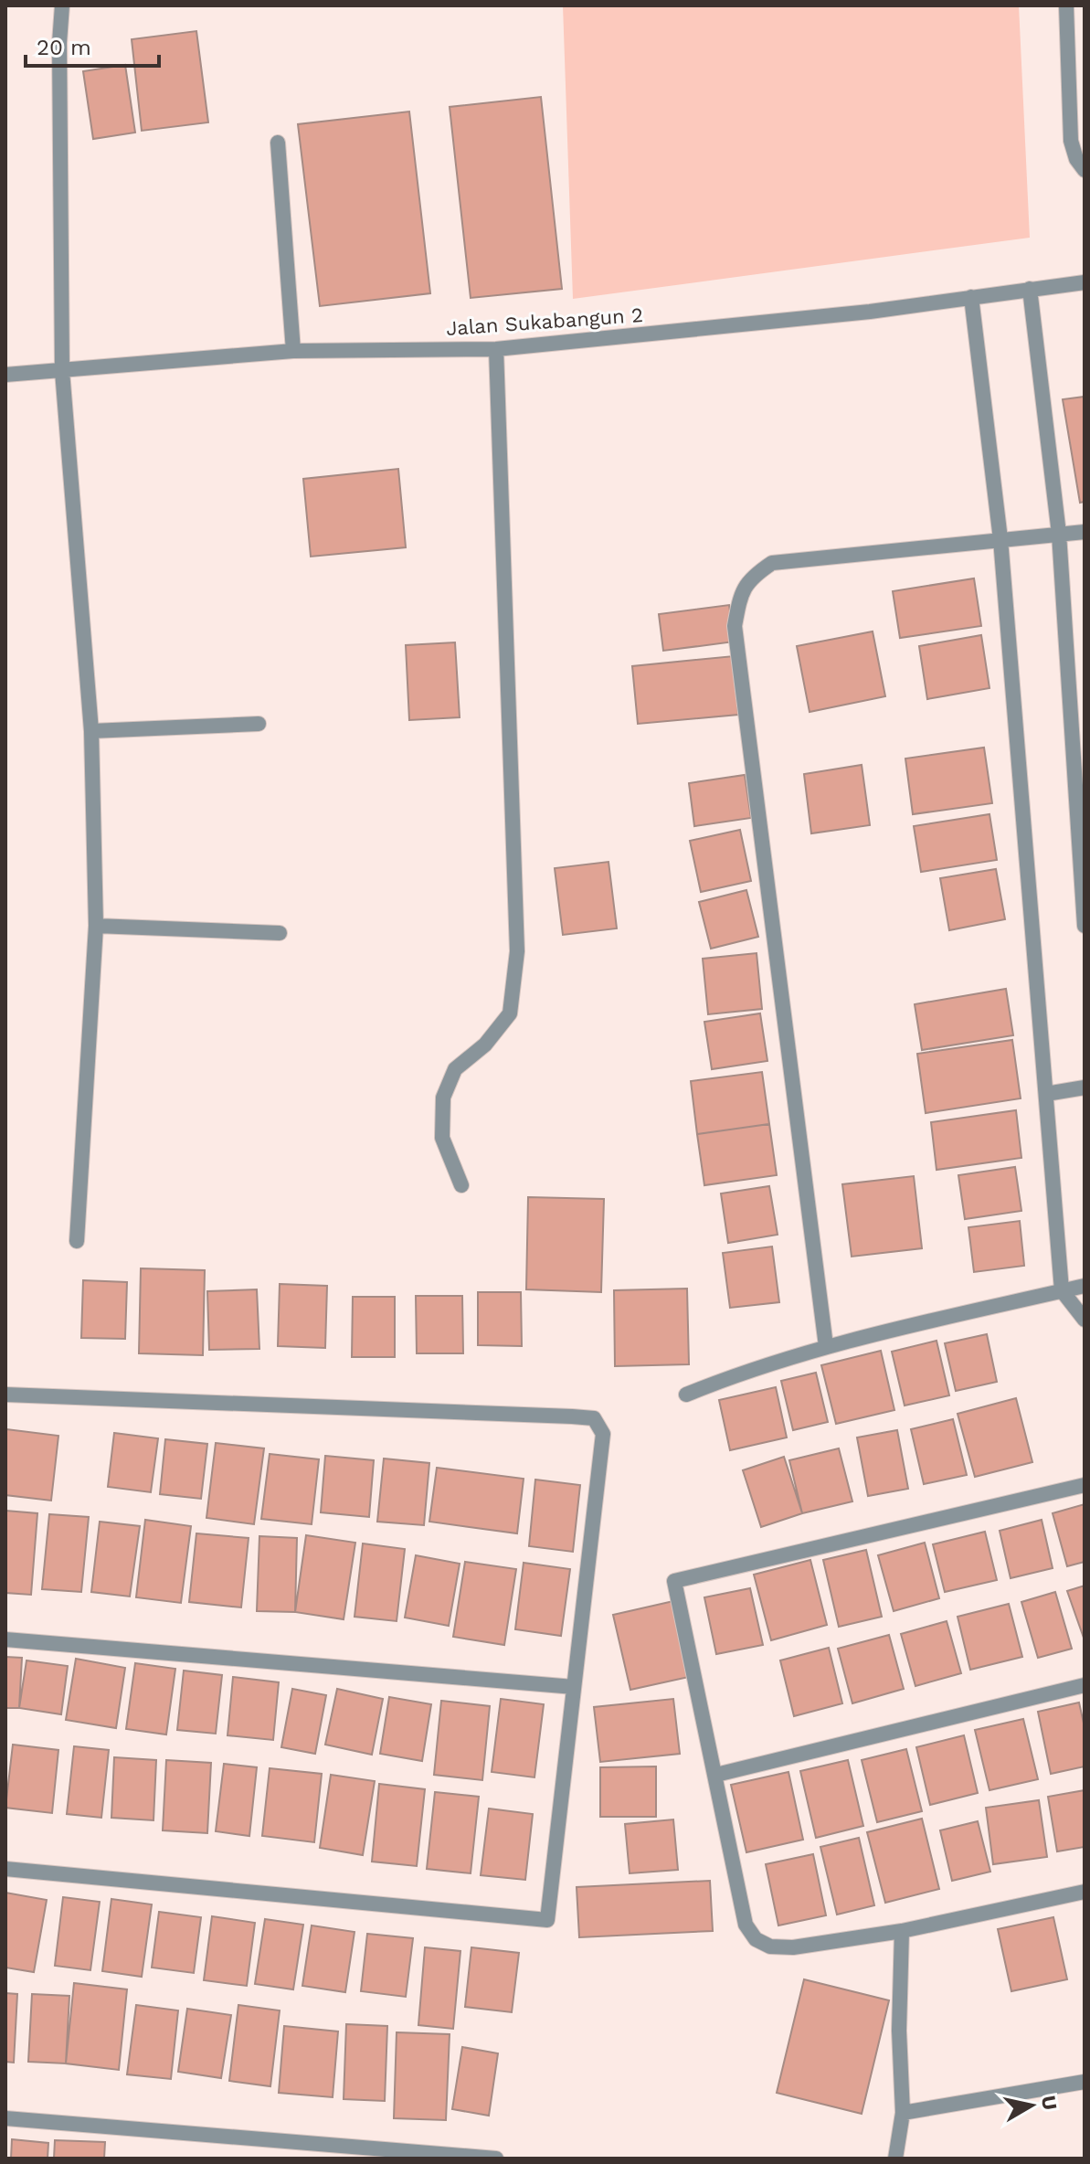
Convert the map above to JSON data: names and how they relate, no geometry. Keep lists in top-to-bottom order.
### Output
{
  "streets": {
    "street": ["Jalan Sukabangun 2"]
  },
  "scale_bar": "20 m",
  "north": "right"
}
